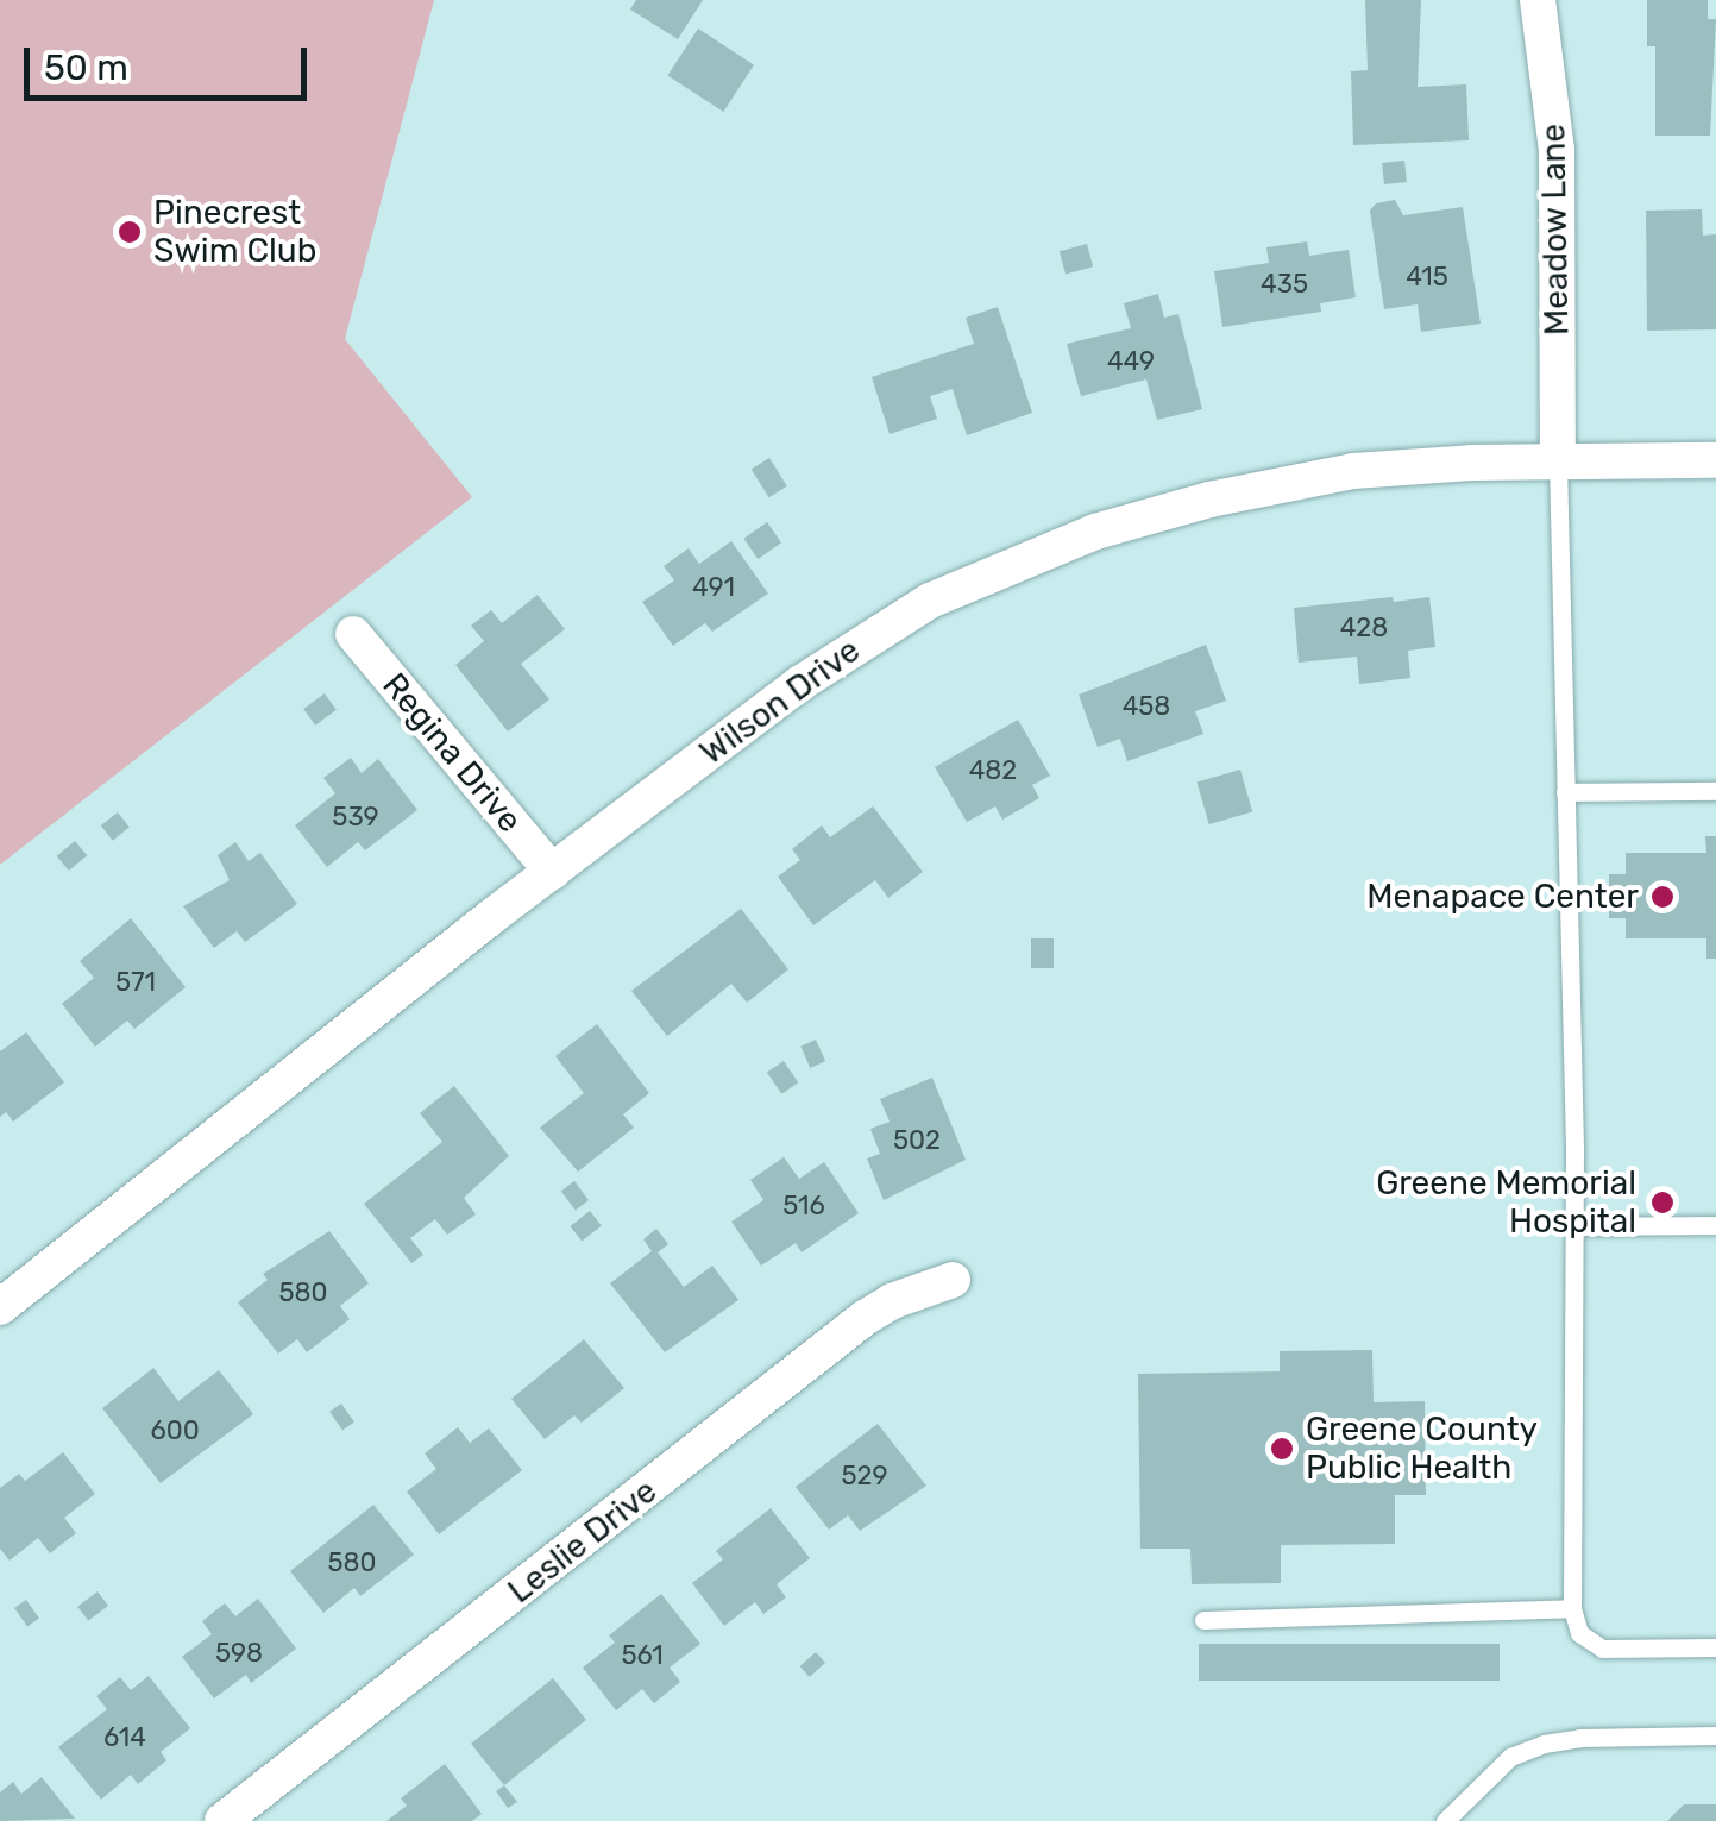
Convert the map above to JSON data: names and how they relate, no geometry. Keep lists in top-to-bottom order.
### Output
{
  "streets": {
    "street": [
      "Meadow Lane",
      "Wilson Drive",
      "Regina Drive",
      "Leslie Drive"
    ]
  },
  "crossings": [
    ["Meadow Lane", "Wilson Drive"],
    ["Wilson Drive", "Regina Drive"]
  ],
  "places": [
    "Pinecrest Swim Club",
    "Menapace Center",
    "Greene Memorial Hospital",
    "Greene County Public Health"
  ],
  "house_numbers": [
    "415",
    "435",
    "449",
    "491",
    "428",
    "458",
    "482",
    "539",
    "571",
    "502",
    "516",
    "580",
    "600",
    "529",
    "580",
    "598",
    "561",
    "614"
  ],
  "scale_bar": "50 m"
}
